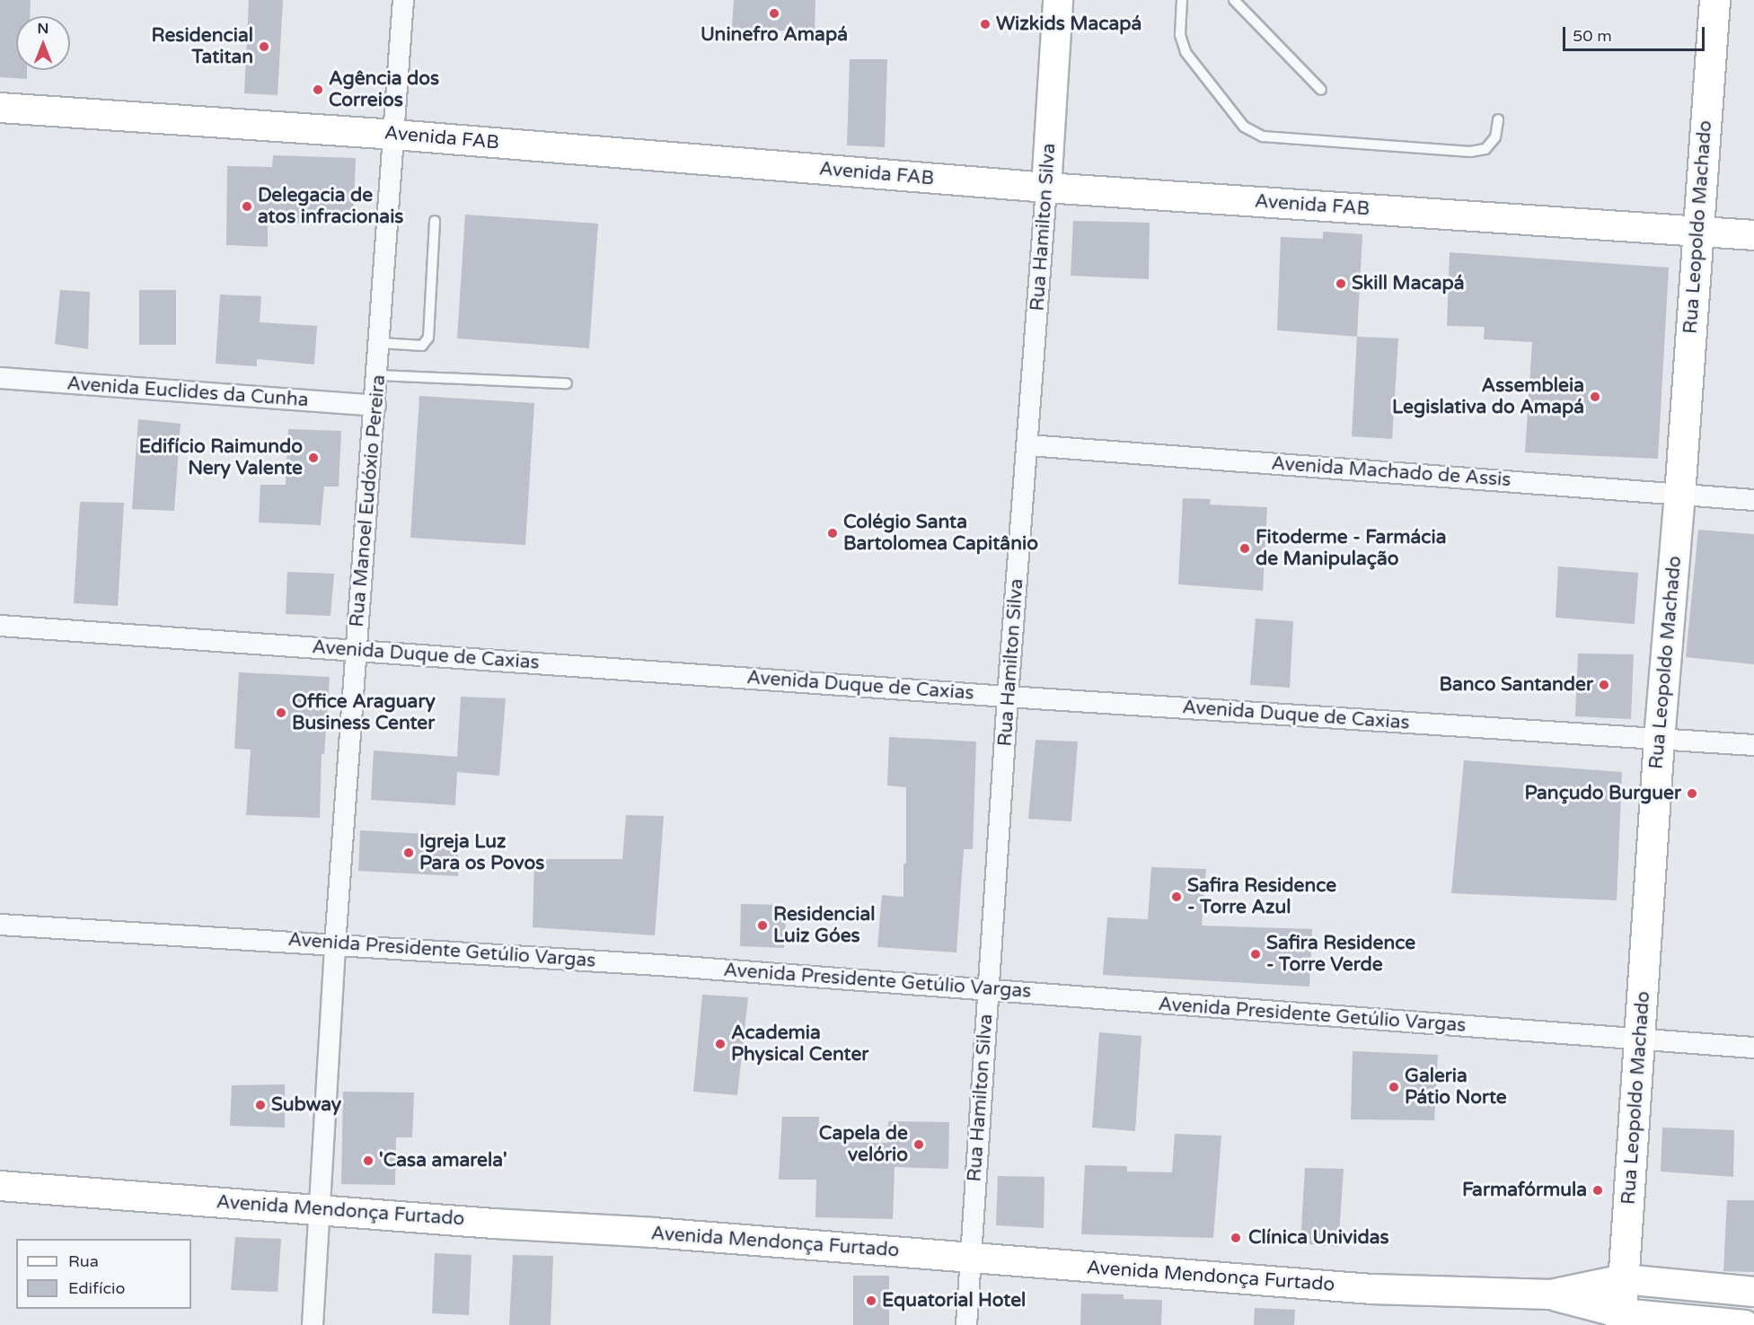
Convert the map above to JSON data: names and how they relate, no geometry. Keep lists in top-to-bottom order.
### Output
{
  "streets": {
    "main road": ["Rua Leopoldo Machado"],
    "street": [
      "Avenida FAB",
      "Rua Hamilton Silva",
      "Avenida Euclides da Cunha",
      "Avenida Machado de Assis",
      "Rua Manoel Eudóxio Pereira",
      "Avenida Duque de Caxias",
      "Avenida Presidente Getúlio Vargas",
      "Avenida Mendonça Furtado"
    ]
  },
  "crossings": [
    ["Avenida FAB", "Rua Hamilton Silva"],
    ["Avenida FAB", "Rua Leopoldo Machado"],
    ["Avenida FAB", "Rua Manoel Eudóxio Pereira"],
    ["Rua Hamilton Silva", "Avenida Machado de Assis"],
    ["Rua Hamilton Silva", "Avenida Duque de Caxias"],
    ["Rua Hamilton Silva", "Avenida Presidente Getúlio Vargas"],
    ["Rua Hamilton Silva", "Avenida Mendonça Furtado"],
    ["Rua Leopoldo Machado", "Avenida Machado de Assis"],
    ["Rua Leopoldo Machado", "Avenida Duque de Caxias"],
    ["Rua Leopoldo Machado", "Avenida Presidente Getúlio Vargas"],
    ["Rua Leopoldo Machado", "Avenida Mendonça Furtado"],
    ["Avenida Euclides da Cunha", "Rua Manoel Eudóxio Pereira"],
    ["Rua Manoel Eudóxio Pereira", "Avenida Duque de Caxias"],
    ["Rua Manoel Eudóxio Pereira", "Avenida Presidente Getúlio Vargas"],
    ["Rua Manoel Eudóxio Pereira", "Avenida Mendonça Furtado"]
  ],
  "places": [
    "Uninefro Amapá",
    "Wizkids Macapá",
    "Residencial Tatitan",
    "Agência dos Correios",
    "Delegacia de atos infracionais",
    "Skill Macapá",
    "Assembleia Legislativa do Amapá",
    "Edifício Raimundo Nery Valente",
    "Colégio Santa Bartolomea Capitânio",
    "Fitoderme - Farmácia de Manipulação",
    "Banco Santander",
    "Office Araguary Business Center",
    "Pançudo Burguer",
    "Igreja Luz Para os Povos",
    "Safira Residence - Torre Azul",
    "Residencial Luiz Góes",
    "Safira Residence - Torre Verde",
    "Academia Physical Center",
    "Galeria Pátio Norte",
    "Subway",
    "Capela de velório",
    "'Casa amarela'",
    "Farmafórmula",
    "Clínica Unividas",
    "Equatorial Hotel"
  ],
  "legend": ["Rua", "Edifício"],
  "scale_bar": "50 m",
  "north": "top"
}
